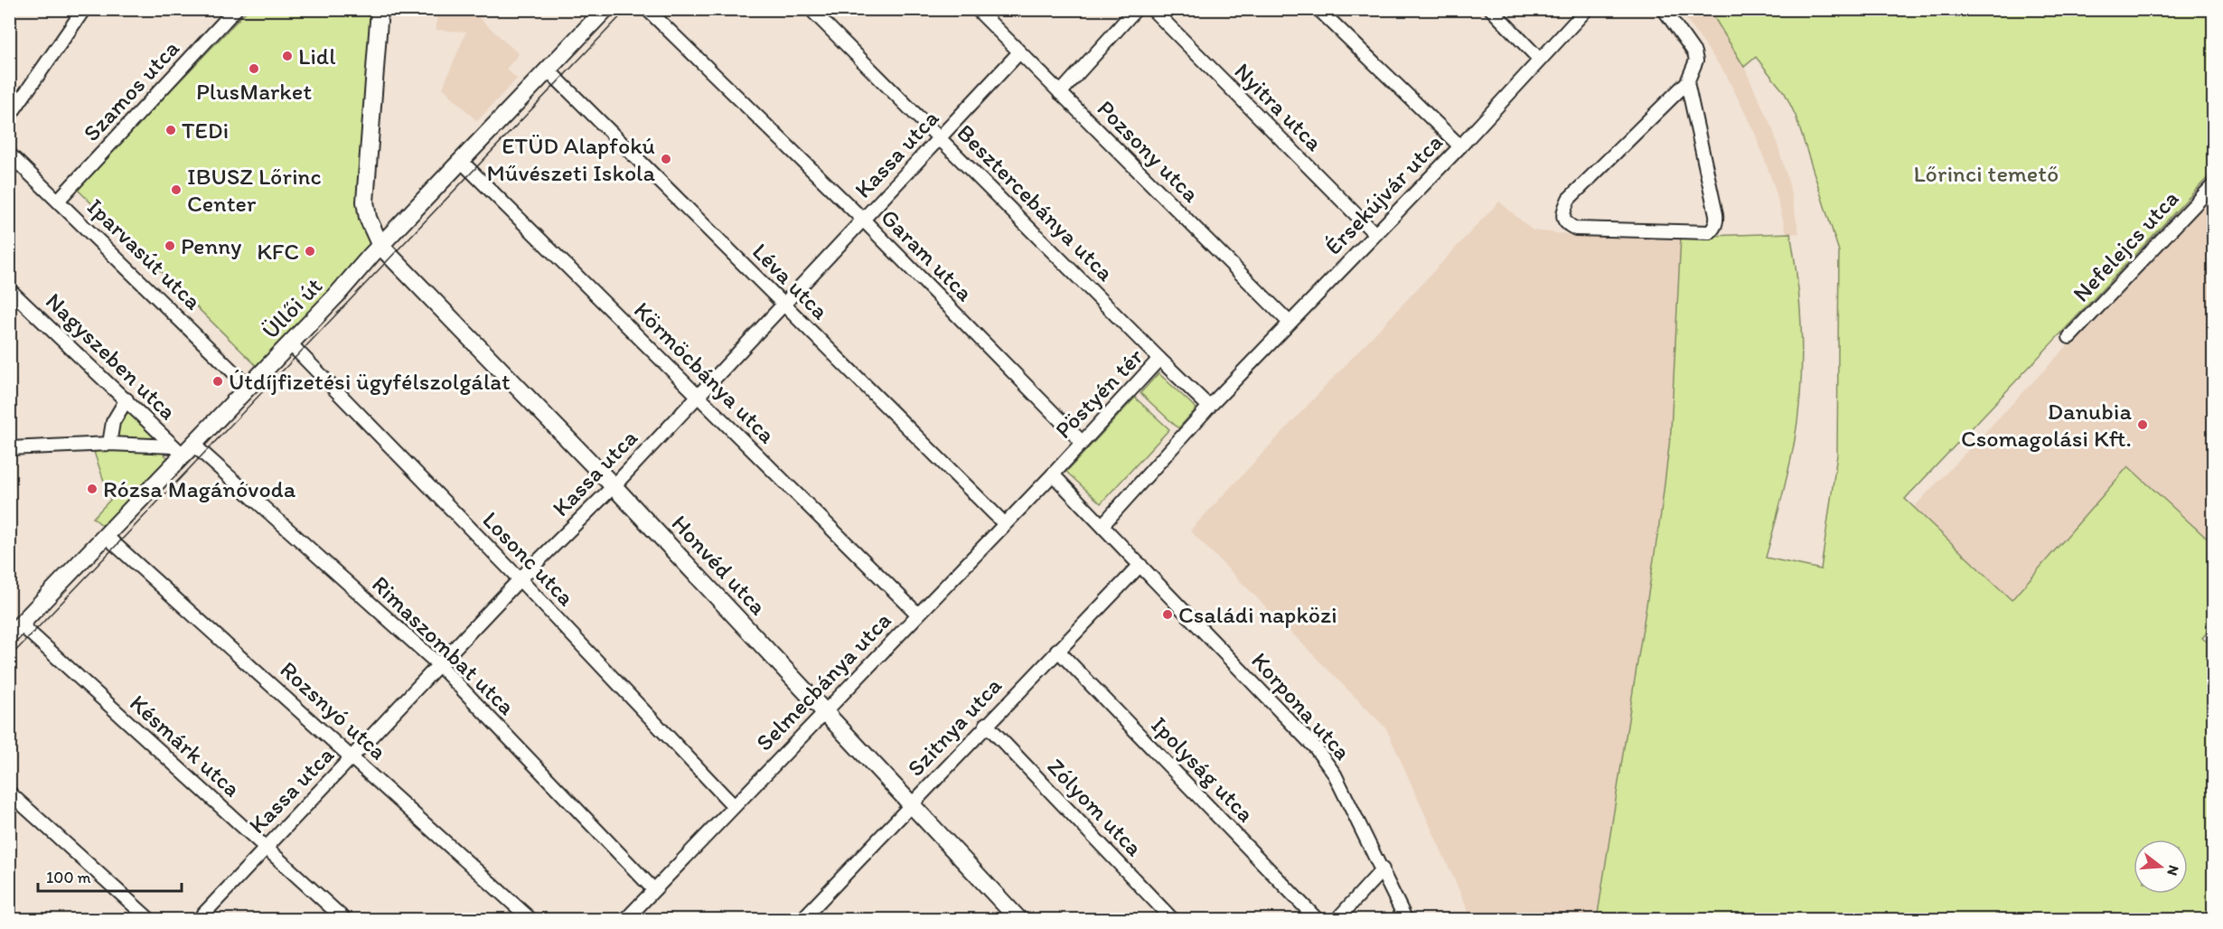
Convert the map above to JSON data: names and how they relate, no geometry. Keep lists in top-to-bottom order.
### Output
{
  "streets": {
    "street": [
      "Szamos utca",
      "Nyitra utca",
      "Pozsony utca",
      "Kassa utca",
      "Érsekújvár utca",
      "Besztercebánya utca",
      "Nefelejcs utca",
      "Iparvasút utca",
      "Garam utca",
      "Léva utca",
      "Üllői út",
      "Nagyszeben utca",
      "Körmöcbánya utca",
      "Pöstyén tér",
      "Losonc utca",
      "Honvéd utca",
      "Rimaszombat utca",
      "Selmecbánya utca",
      "Korpona utca",
      "Rozsnyó utca",
      "Szitnya utca",
      "Késmárk utca",
      "Ipolyság utca",
      "Zólyom utca"
    ]
  },
  "crossings": [
    ["Szamos utca", "Iparvasút utca"],
    ["Nyitra utca", "Érsekújvár utca"],
    ["Pozsony utca", "Kassa utca"],
    ["Pozsony utca", "Érsekújvár utca"],
    ["Kassa utca", "Besztercebánya utca"],
    ["Kassa utca", "Garam utca"],
    ["Kassa utca", "Léva utca"],
    ["Kassa utca", "Körmöcbánya utca"],
    ["Kassa utca", "Losonc utca"],
    ["Kassa utca", "Honvéd utca"],
    ["Kassa utca", "Rimaszombat utca"],
    ["Kassa utca", "Rozsnyó utca"],
    ["Kassa utca", "Késmárk utca"],
    ["Érsekújvár utca", "Pöstyén tér"],
    ["Besztercebánya utca", "Pöstyén tér"],
    ["Iparvasút utca", "Üllői út"],
    ["Garam utca", "Pöstyén tér"],
    ["Léva utca", "Üllői út"],
    ["Léva utca", "Selmecbánya utca"],
    ["Üllői út", "Nagyszeben utca"],
    ["Üllői út", "Körmöcbánya utca"],
    ["Üllői út", "Losonc utca"],
    ["Üllői út", "Honvéd utca"],
    ["Üllői út", "Rimaszombat utca"],
    ["Üllői út", "Rozsnyó utca"],
    ["Üllői út", "Késmárk utca"],
    ["Nagyszeben utca", "Rimaszombat utca"],
    ["Körmöcbánya utca", "Selmecbánya utca"],
    ["Pöstyén tér", "Selmecbánya utca"],
    ["Losonc utca", "Selmecbánya utca"],
    ["Honvéd utca", "Selmecbánya utca"],
    ["Honvéd utca", "Szitnya utca"],
    ["Rimaszombat utca", "Selmecbánya utca"],
    ["Korpona utca", "Szitnya utca"],
    ["Szitnya utca", "Ipolyság utca"],
    ["Szitnya utca", "Zólyom utca"]
  ],
  "parks": ["Lőrinci temető"],
  "places": [
    "Lidl",
    "PlusMarket",
    "TEDi",
    "ETÜD Alapfokú Művészeti Iskola",
    "IBUSZ Lőrinc Center",
    "Penny",
    "KFC",
    "Útdíjfizetési ügyfélszolgálat",
    "Danubia Csomagolási Kft.",
    "Rózsa Magánóvoda",
    "Családi napközi"
  ],
  "scale_bar": "100 m",
  "north": "right"
}
